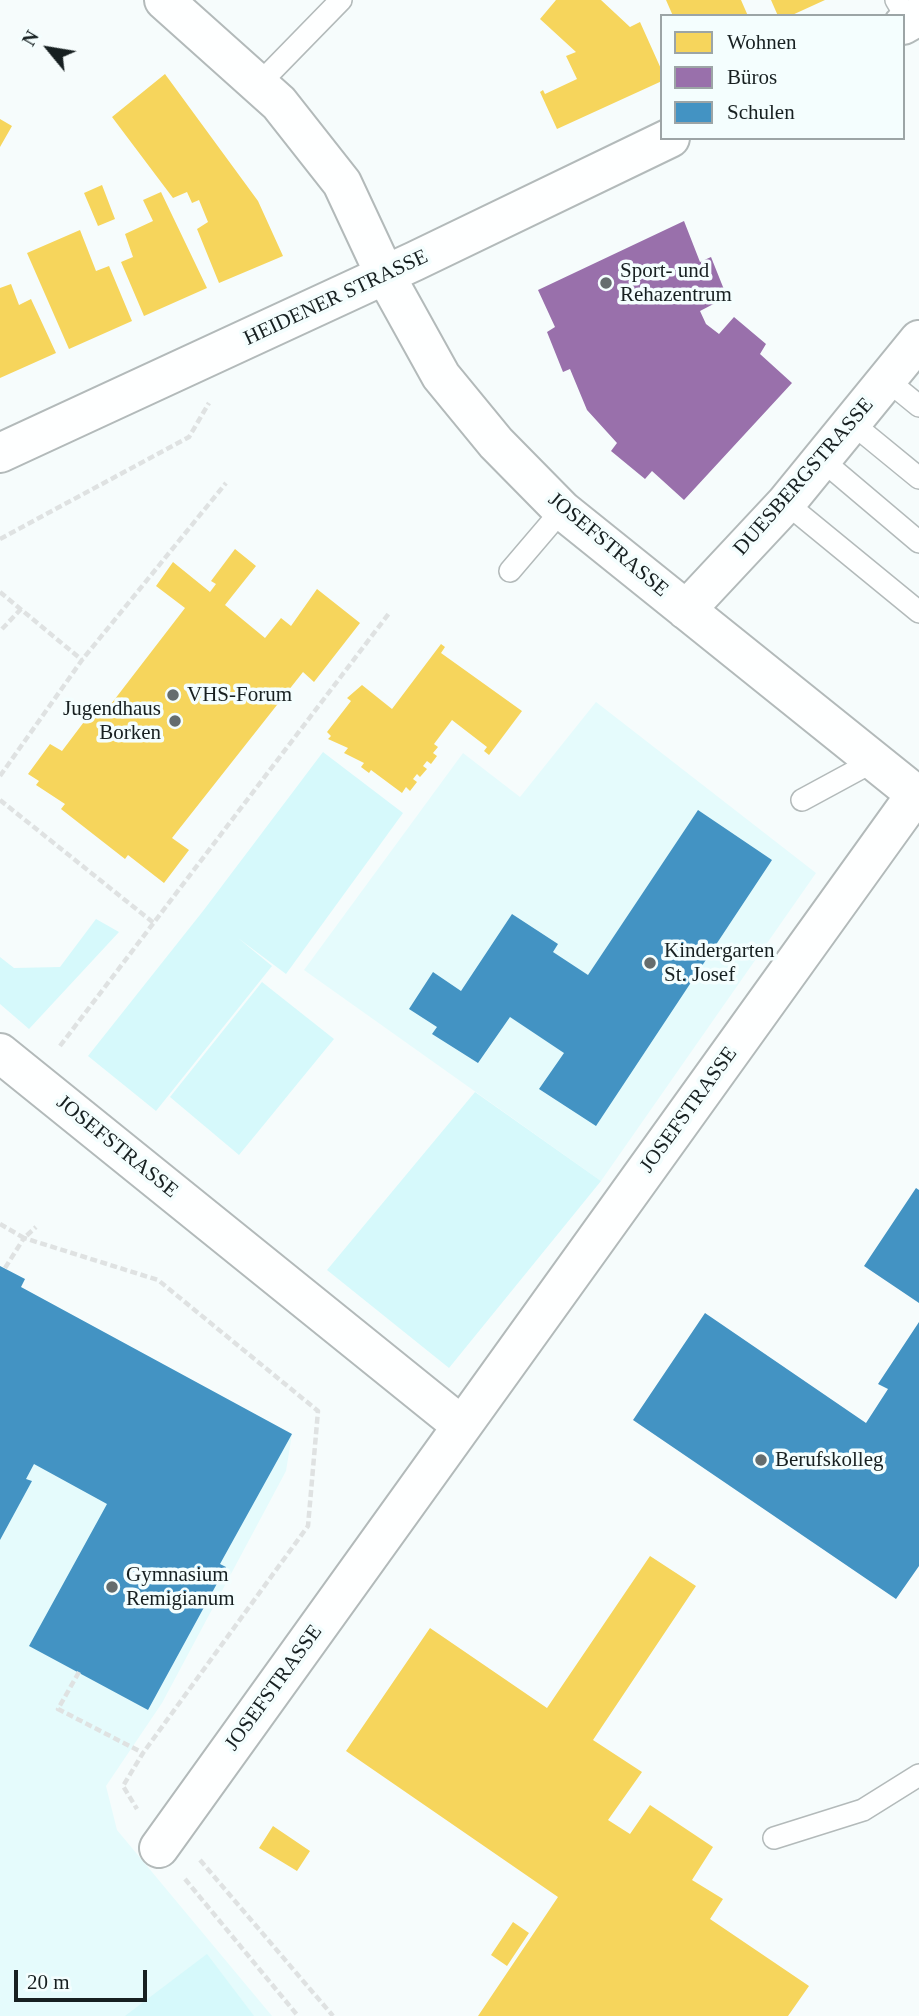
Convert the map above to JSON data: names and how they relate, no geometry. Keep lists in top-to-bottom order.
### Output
{
  "streets": {
    "street": ["HEIDENER STRASSE", "DUESBERGSTRASSE", "JOSEFSTRASSE"]
  },
  "crossings": [
    ["HEIDENER STRASSE", "JOSEFSTRASSE"],
    ["DUESBERGSTRASSE", "JOSEFSTRASSE"]
  ],
  "places": [
    "Sport- und Rehazentrum",
    "VHS-Forum",
    "Jugendhaus Borken",
    "Kindergarten St. Josef",
    "Berufskolleg",
    "Gymnasium Remigianum"
  ],
  "legend": ["Wohnen", "Büros", "Schulen"],
  "scale_bar": "20 m",
  "north": "top left"
}
